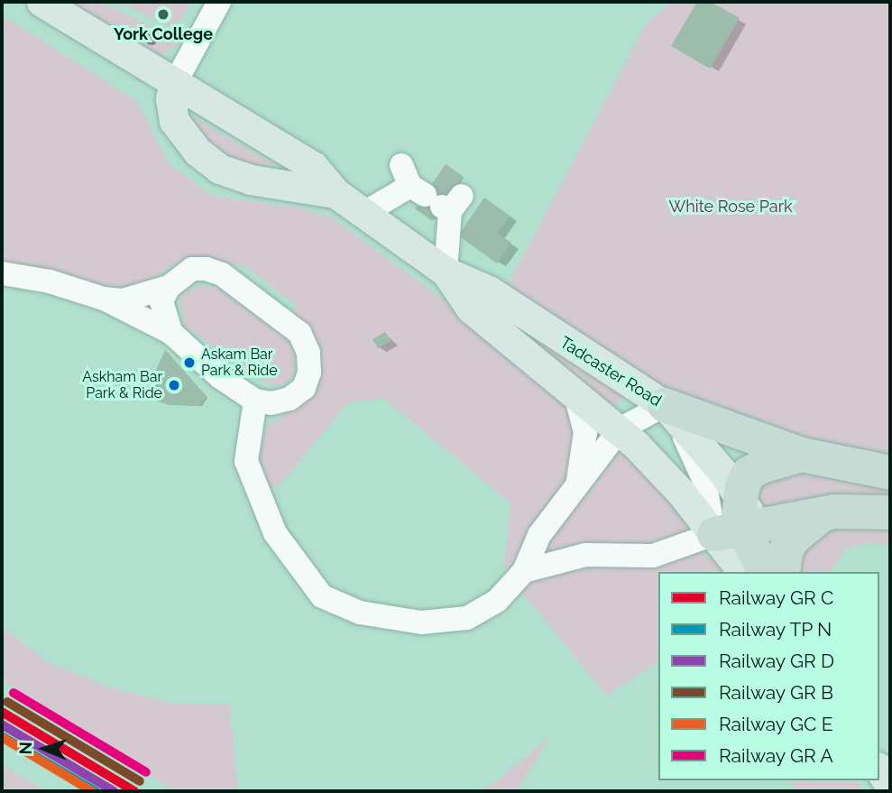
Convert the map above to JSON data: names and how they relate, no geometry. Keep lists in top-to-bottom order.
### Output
{
  "streets": {
    "main road": ["Tadcaster Road"]
  },
  "parks": ["White Rose Park"],
  "places": ["York College", "Askam Bar Park & Ride", "Askham Bar Park & Ride"],
  "legend": [
    "Railway GR C",
    "Railway TP N",
    "Railway GR D",
    "Railway GR B",
    "Railway GC E",
    "Railway GR A"
  ],
  "north": "left"
}
